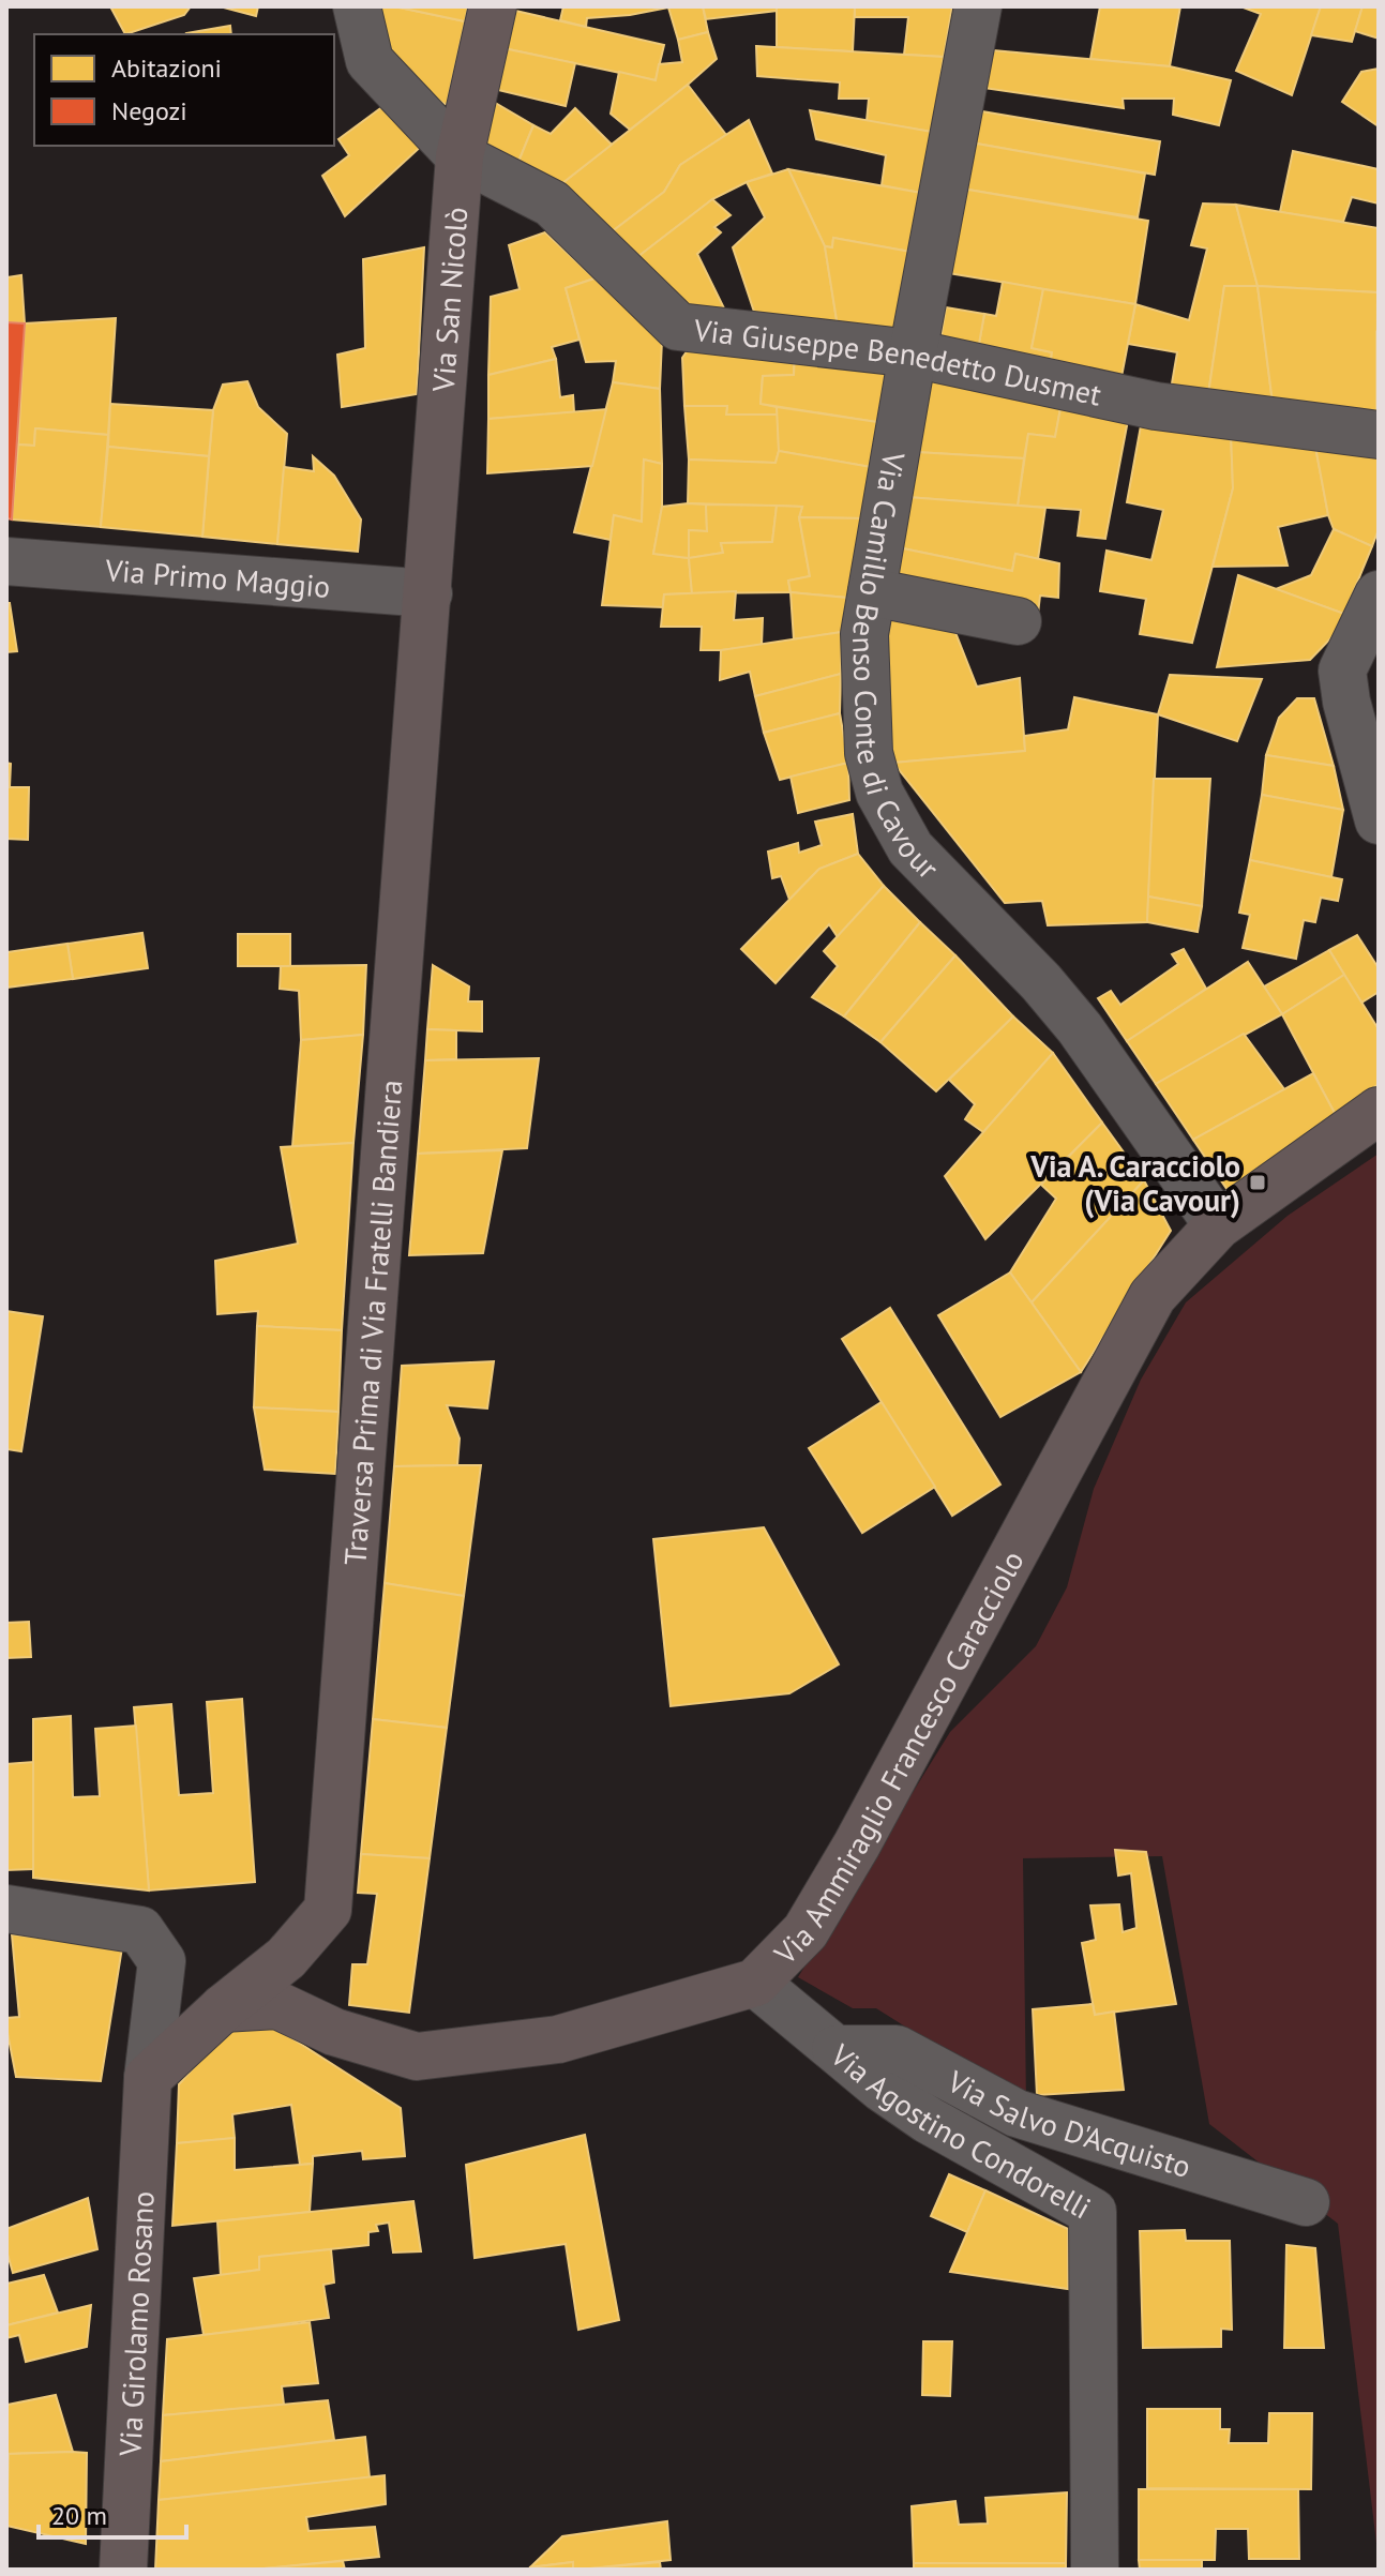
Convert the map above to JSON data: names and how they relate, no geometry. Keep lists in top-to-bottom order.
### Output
{
  "streets": {
    "main road": [
      "Via San Nicolò",
      "Traversa Prima di Via Fratelli Bandiera",
      "Via Ammiraglio Francesco Caracciolo",
      "Via Girolamo Rosano"
    ],
    "street": [
      "Via Giuseppe Benedetto Dusmet",
      "Via Primo Maggio",
      "Via Camillo Benso Conte di Cavour",
      "Via Salvo D'Acquisto",
      "Via Agostino Condorelli"
    ]
  },
  "crossings": [
    ["Via San Nicolò", "Via Giuseppe Benedetto Dusmet"],
    ["Via San Nicolò", "Via Primo Maggio"],
    ["Via San Nicolò", "Traversa Prima di Via Fratelli Bandiera"],
    ["Via Giuseppe Benedetto Dusmet", "Via Camillo Benso Conte di Cavour"],
    ["Via Primo Maggio", "Traversa Prima di Via Fratelli Bandiera"],
    ["Via Camillo Benso Conte di Cavour", "Via Ammiraglio Francesco Caracciolo"],
    ["Traversa Prima di Via Fratelli Bandiera", "Via Ammiraglio Francesco Caracciolo"],
    ["Via Ammiraglio Francesco Caracciolo", "Via Agostino Condorelli"],
    ["Via Salvo D'Acquisto", "Via Agostino Condorelli"]
  ],
  "places": {
    "transit": ["Via A. Caracciolo (Via Cavour)"]
  },
  "legend": ["Abitazioni", "Negozi"],
  "scale_bar": "20 m"
}
